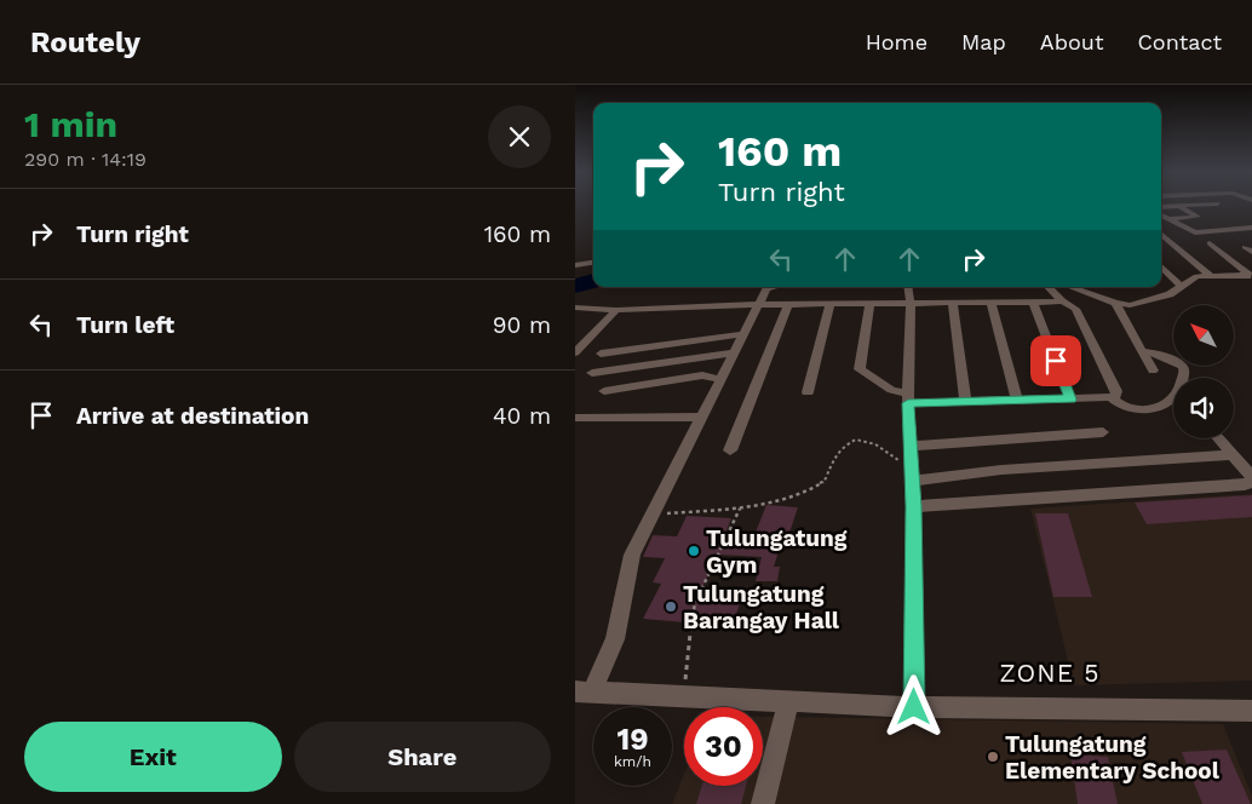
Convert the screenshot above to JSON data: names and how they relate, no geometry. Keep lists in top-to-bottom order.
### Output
{
  "districts": ["ZONE 5"],
  "places": ["Tulungatung Gym", "Tulungatung Barangay Hall", "Tulungatung Elementary School"],
  "north": "top left",
  "page": {
    "header": "Routely",
    "nav": [
      "Home",
      "Map",
      "About",
      "Contact"
    ],
    "heading": ["1 min", "290 m · 14:19"],
    "turn": ["160 m", "Turn right"],
    "list": [
      {
        "name": "Turn right",
        "value": "160 m"
      },
      {
        "name": "Turn left",
        "value": "90 m"
      },
      {
        "name": "Arrive at destination",
        "value": "40 m"
      }
    ],
    "speed": "19 km/h",
    "limit": "30",
    "buttons": ["Exit", "Share"]
  }
}
